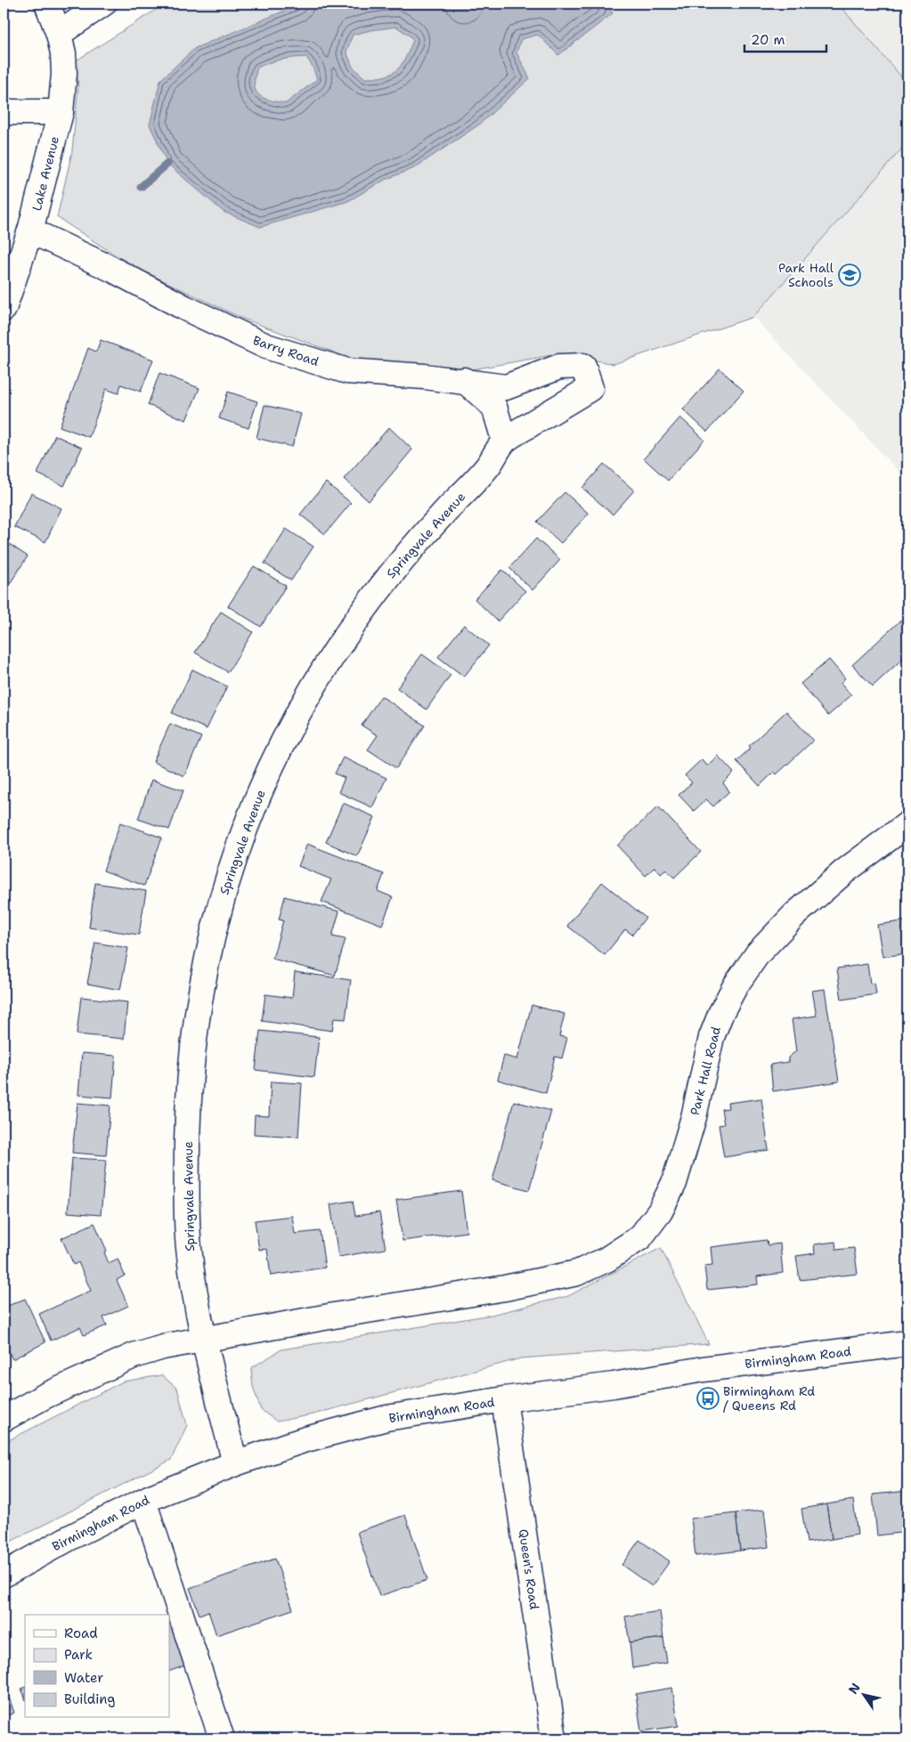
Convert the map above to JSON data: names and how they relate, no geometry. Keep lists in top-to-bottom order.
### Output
{
  "streets": {
    "main road": [
      "Lake Avenue",
      "Barry Road",
      "Springvale Avenue",
      "Park Hall Road",
      "Birmingham Road",
      "Queen's Road"
    ]
  },
  "crossings": [
    ["Lake Avenue", "Barry Road"],
    ["Barry Road", "Springvale Avenue"],
    ["Springvale Avenue", "Park Hall Road"],
    ["Springvale Avenue", "Birmingham Road"],
    ["Birmingham Road", "Queen's Road"]
  ],
  "places": {
    "school or university": ["Park Hall Schools"],
    "bus stop": ["Birmingham Rd / Queens Rd"]
  },
  "legend": [
    "Road",
    "Park",
    "Water",
    "Building"
  ],
  "scale_bar": "20 m",
  "north": "top left"
}
